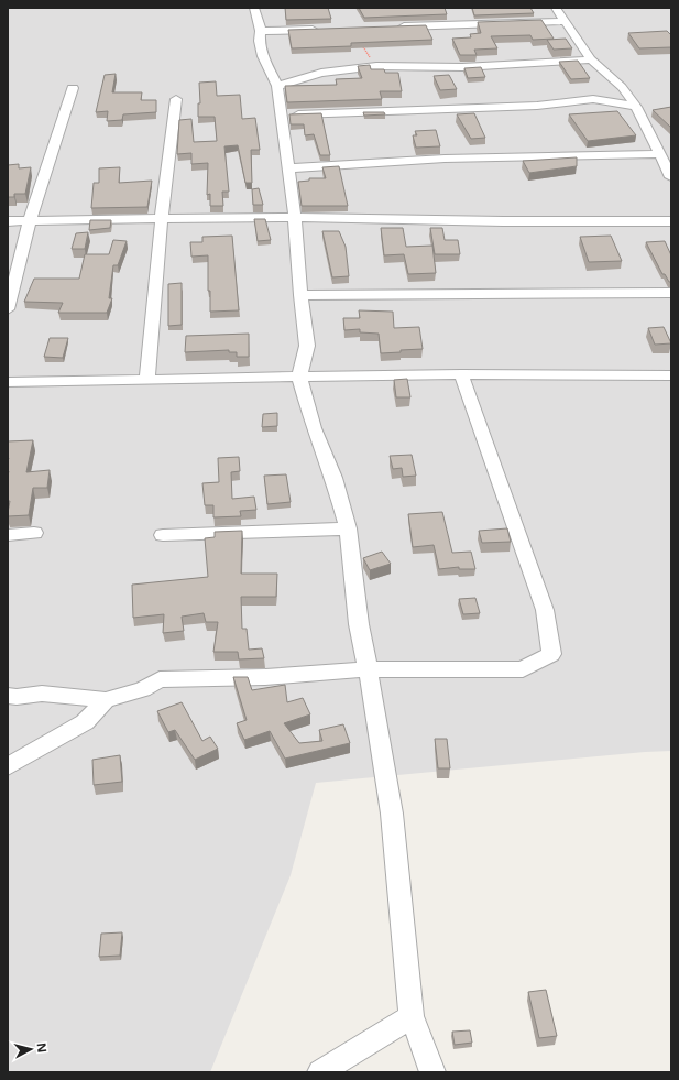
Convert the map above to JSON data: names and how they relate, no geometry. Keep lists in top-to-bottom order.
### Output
{
  "north": "right"
}
